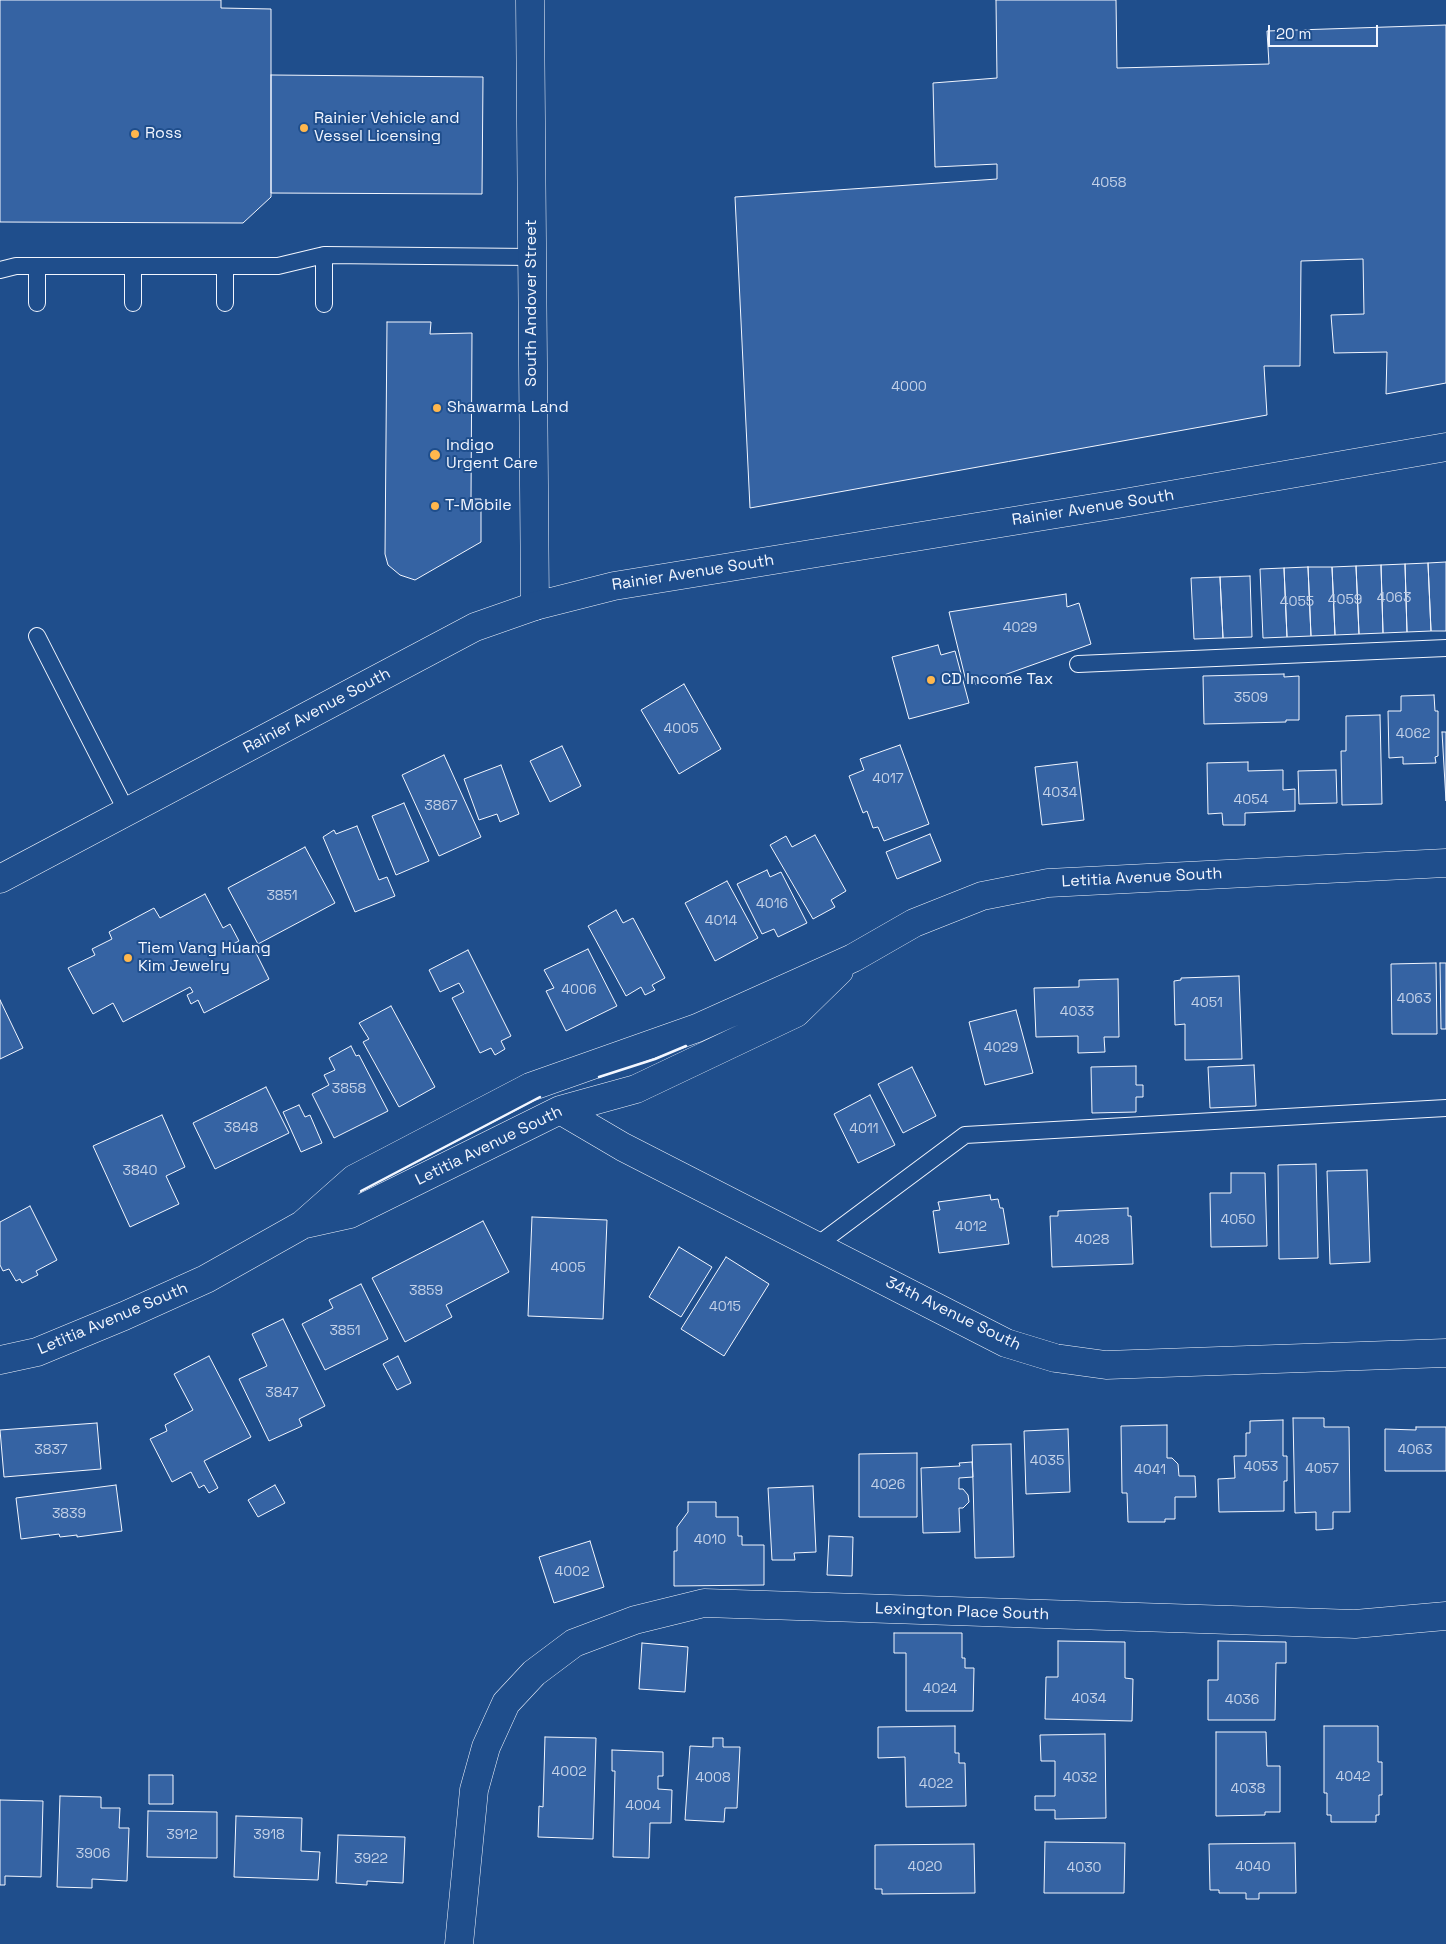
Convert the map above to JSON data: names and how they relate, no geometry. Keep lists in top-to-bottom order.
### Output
{
  "streets": {
    "street": [
      "South Andover Street",
      "Rainier Avenue South",
      "Letitia Avenue South",
      "34th Avenue South",
      "Lexington Place South"
    ]
  },
  "crossings": [
    ["South Andover Street", "Rainier Avenue South"],
    ["Letitia Avenue South", "34th Avenue South"]
  ],
  "places": [
    "Rainier Vehicle and Vessel Licensing",
    "Ross",
    "Shawarma Land",
    "Indigo Urgent Care",
    "T-Mobile",
    "CD Income Tax",
    "Tiem Vang Huang Kim Jewelry"
  ],
  "house_numbers": [
    "4058",
    "4000",
    "4063",
    "4059",
    "4055",
    "4029",
    "3509",
    "4005",
    "4062",
    "4017",
    "4034",
    "4054",
    "3867",
    "3851",
    "4016",
    "4014",
    "4006",
    "4063",
    "4051",
    "4033",
    "4029",
    "3858",
    "3848",
    "4011",
    "3840",
    "4050",
    "4012",
    "4028",
    "4005",
    "3859",
    "4015",
    "3851",
    "3847",
    "3837",
    "4063",
    "4035",
    "4053",
    "4057",
    "4041",
    "4026",
    "3839",
    "4010",
    "4002",
    "4024",
    "4034",
    "4036",
    "4002",
    "4042",
    "4008",
    "4032",
    "4022",
    "4038",
    "4004",
    "3912",
    "3918",
    "3906",
    "3922",
    "4020",
    "4040",
    "4030"
  ],
  "scale_bar": "20 m"
}
